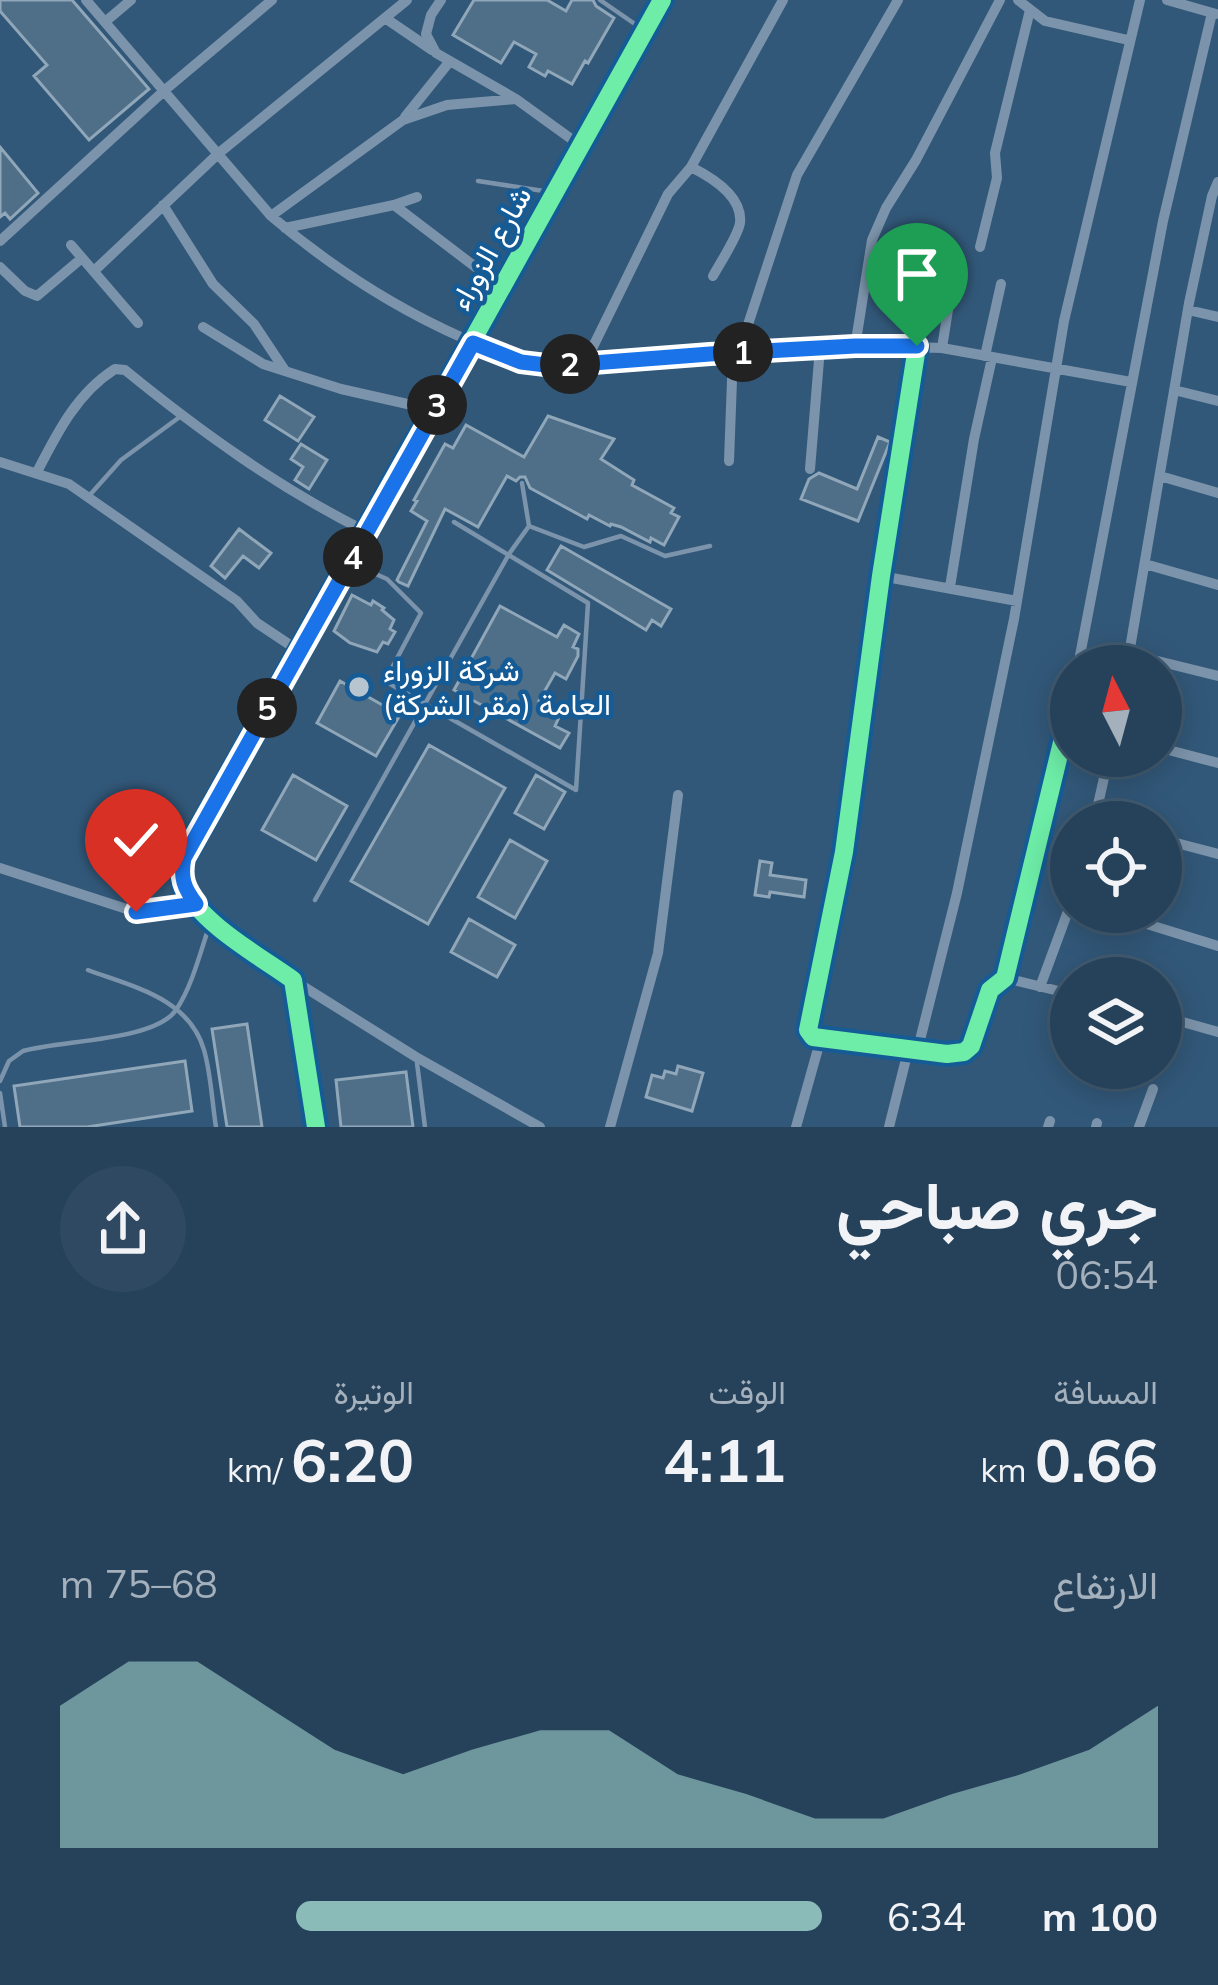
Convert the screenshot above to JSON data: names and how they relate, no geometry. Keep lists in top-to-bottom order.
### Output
{
  "streets": {
    "street": ["شارع الزوراء"]
  },
  "places": ["شركة الزوراء العامة (مقر الشركة)"],
  "north": "top",
  "page": {
    "pins": [
      "1",
      "2",
      "3",
      "4",
      "5"
    ],
    "heading": ["جري صباحي", "06:54"],
    "stats": [
      ["المسافة", "0.66 km"],
      ["الوقت", "4:11"],
      ["الوتيرة", "6:20 /km"]
    ],
    "chart": ["الارتفاع", "68–75 m"],
    "list": [
      {
        "name": "100 m",
        "note": "6:34"
      }
    ]
  }
}
